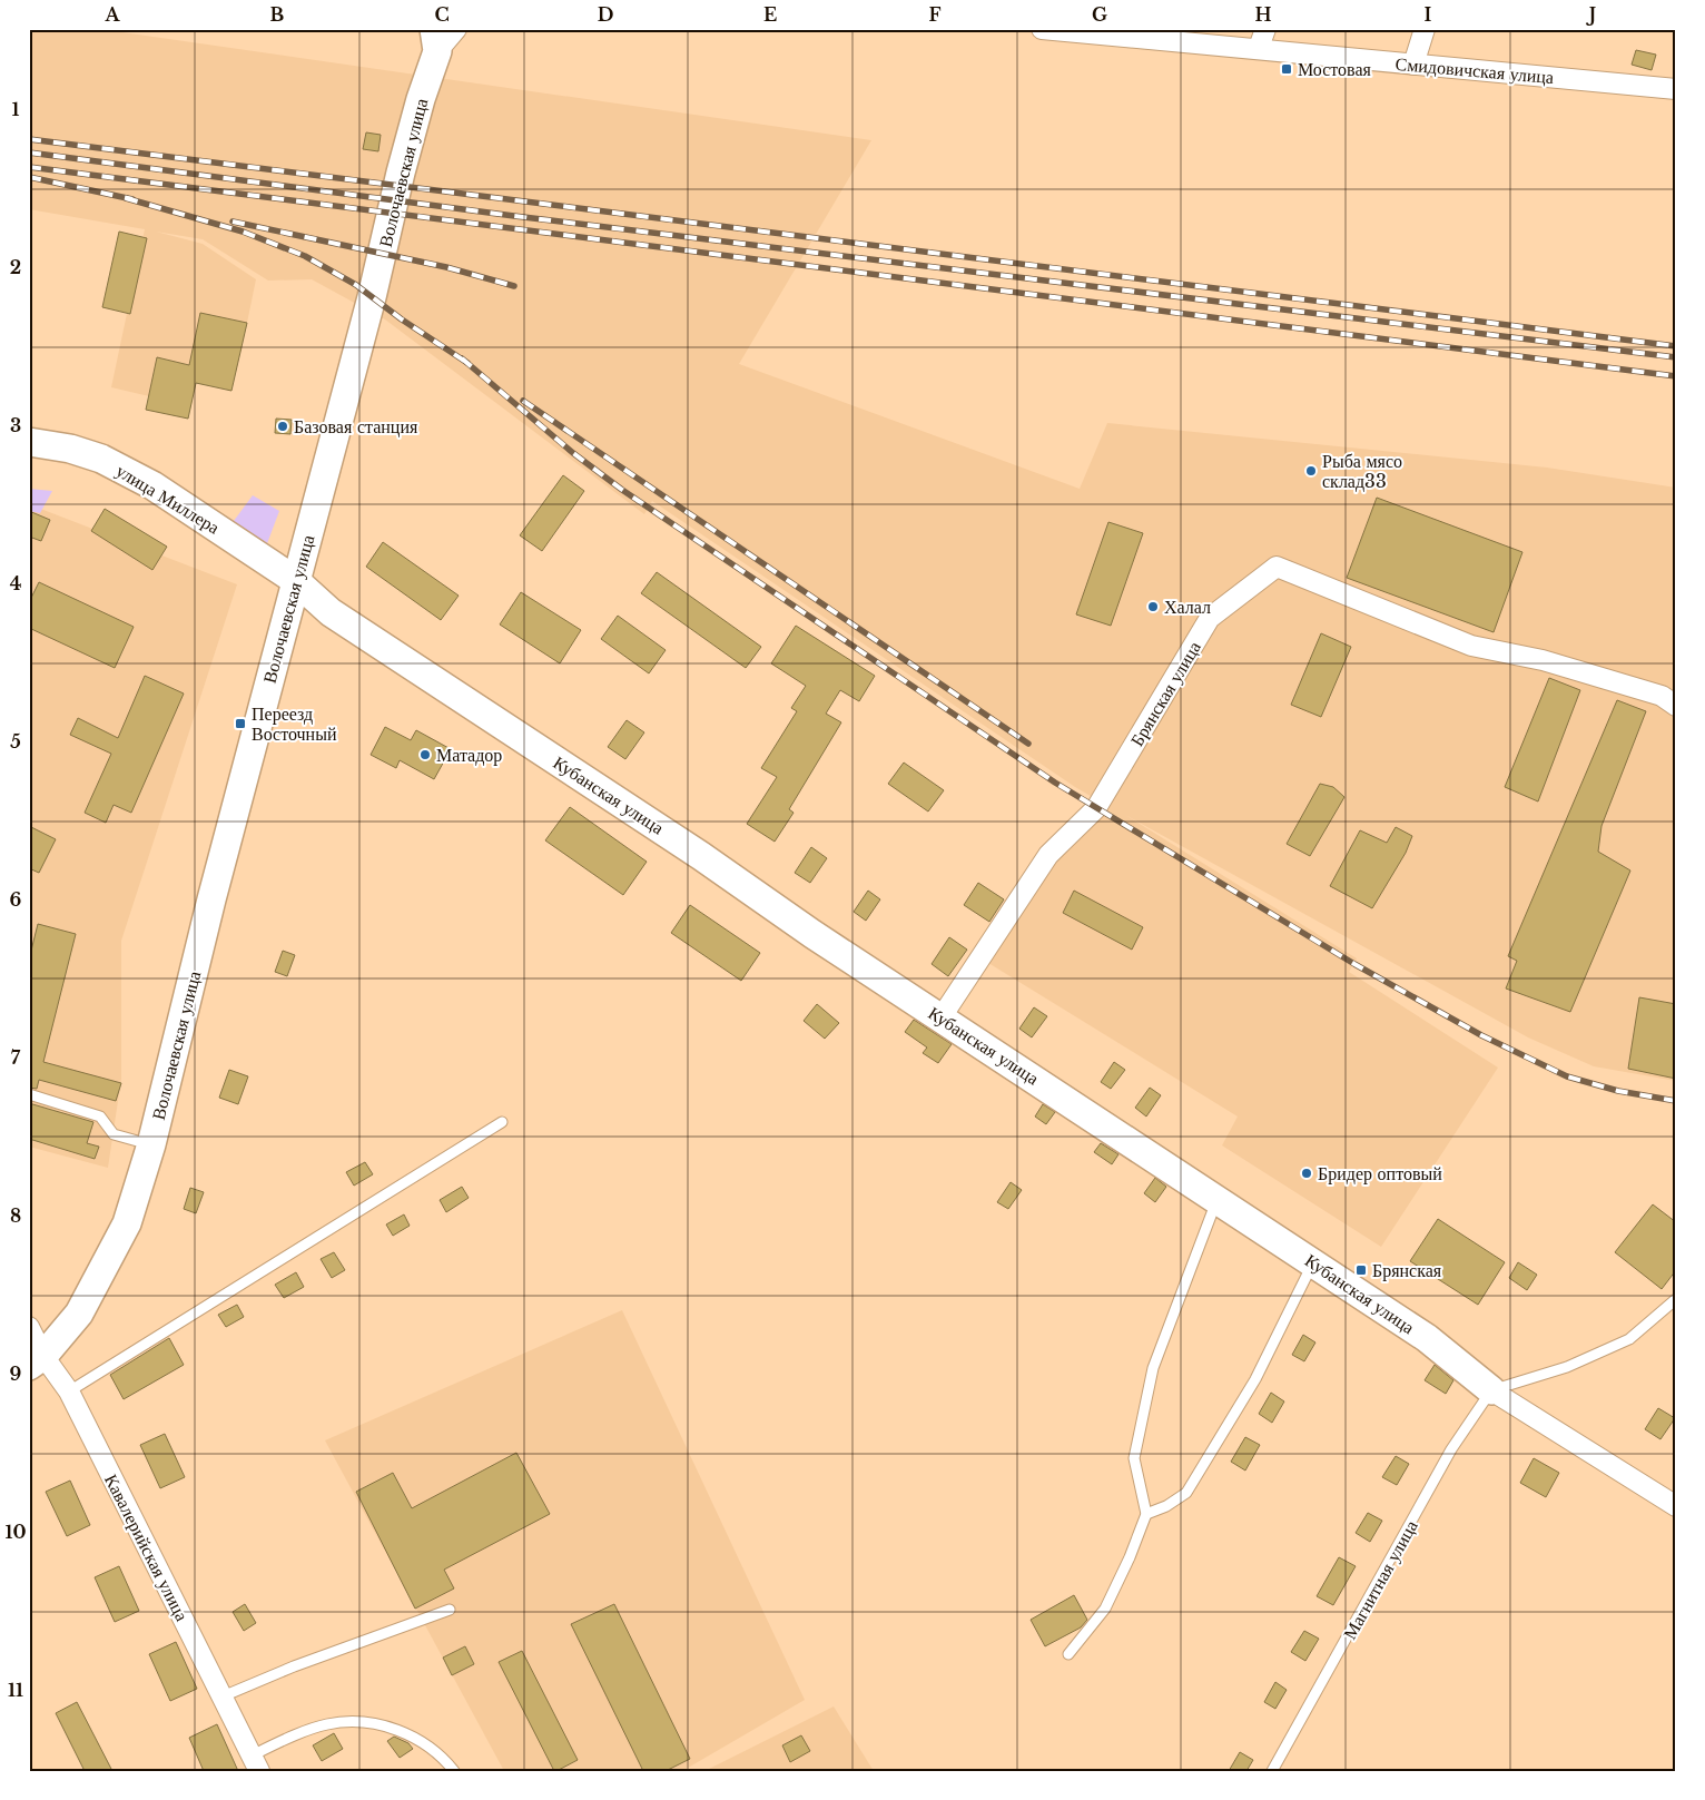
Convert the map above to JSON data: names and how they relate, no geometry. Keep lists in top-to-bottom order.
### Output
{
  "streets": {
    "main road": ["Волочаевская улица", "улица Миллера", "Кубанская улица"],
    "street": ["Смидовичская улица", "Брянская улица", "Кавалерийская улица"],
    "lane": ["Магнитная улица"]
  },
  "crossings": [
    ["Волочаевская улица", "улица Миллера"],
    ["Волочаевская улица", "Кубанская улица"],
    ["Волочаевская улица", "Кавалерийская улица"],
    ["улица Миллера", "Кубанская улица"],
    ["Брянская улица", "Кубанская улица"],
    ["Кубанская улица", "Магнитная улица"]
  ],
  "places": {
    "transit": ["Мостовая", "Переезд Восточный", "Брянская"],
    "other": [
      "Базовая станция",
      "Рыба мясо склад33",
      "Халал",
      "Матадор",
      "Бридер оптовый"
    ]
  },
  "grid": {
    "columns": [
      "A",
      "B",
      "C",
      "D",
      "E",
      "F",
      "G",
      "H",
      "I",
      "J"
    ],
    "rows": [
      "1",
      "2",
      "3",
      "4",
      "5",
      "6",
      "7",
      "8",
      "9",
      "10",
      "11"
    ]
  }
}
